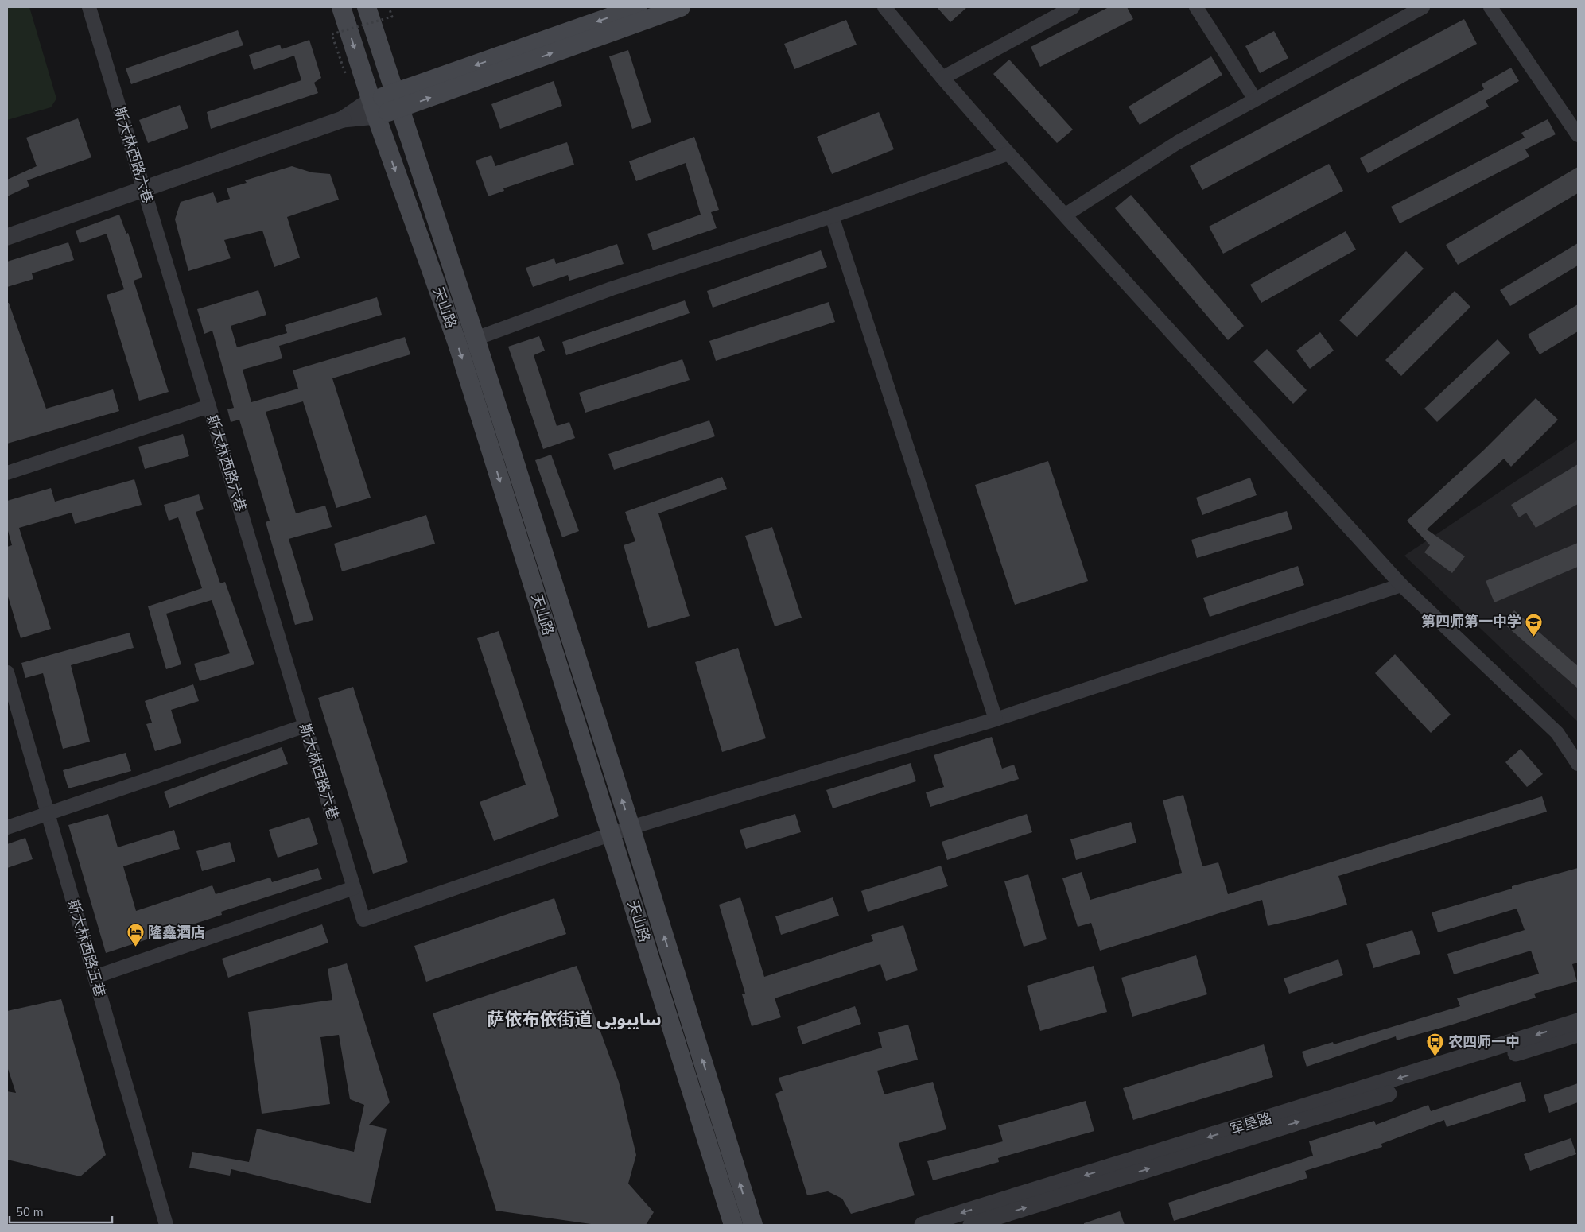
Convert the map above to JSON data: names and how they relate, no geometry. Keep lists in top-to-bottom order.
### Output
{
  "streets": {
    "main road": ["天山路"],
    "street": ["斯大林西路六巷", "斯大林西路五巷", "军垦路"]
  },
  "crossings": [
    ["斯大林西路六巷", "天山路"]
  ],
  "districts": ["萨依布依街道 سايبويى"],
  "places": {
    "school or university": ["第四师第一中学"],
    "hotel": ["隆鑫酒店"],
    "bus stop": ["农四师一中"]
  },
  "scale_bar": "50 m"
}
